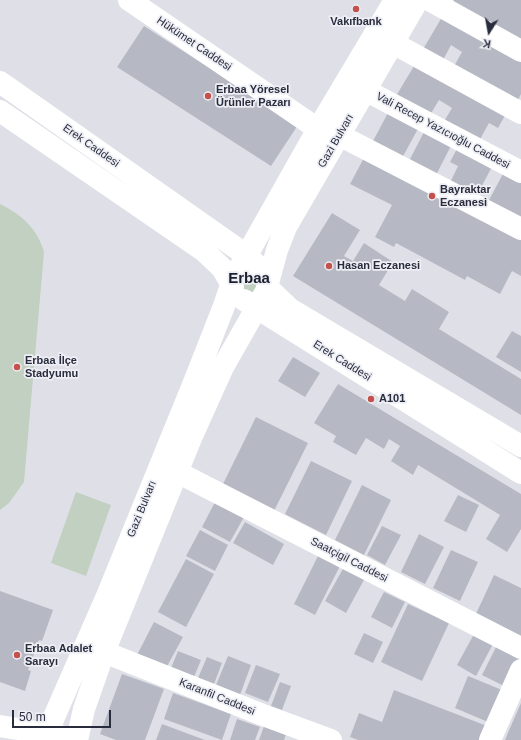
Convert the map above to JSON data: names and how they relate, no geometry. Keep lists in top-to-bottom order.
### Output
{
  "streets": {
    "street": [
      "Hükümet Caddesi",
      "Vali Recep Yazıcıoğlu Caddesi",
      "Gazi Bulvarı",
      "Erek Caddesi",
      "Saatçigil Caddesi",
      "Karanfil Caddesi"
    ]
  },
  "crossings": [
    ["Hükümet Caddesi", "Gazi Bulvarı"],
    ["Vali Recep Yazıcıoğlu Caddesi", "Gazi Bulvarı"],
    ["Gazi Bulvarı", "Erek Caddesi"],
    ["Gazi Bulvarı", "Saatçigil Caddesi"],
    ["Gazi Bulvarı", "Karanfil Caddesi"]
  ],
  "districts": ["Erbaa"],
  "places": [
    "Vakıfbank",
    "Erbaa Yöresel Ürünler Pazarı",
    "Bayraktar Eczanesi",
    "Hasan Eczanesi",
    "Erbaa İlçe Stadyumu",
    "A101",
    "Erbaa Adalet Sarayı"
  ],
  "scale_bar": "50 m",
  "north": "bottom"
}
